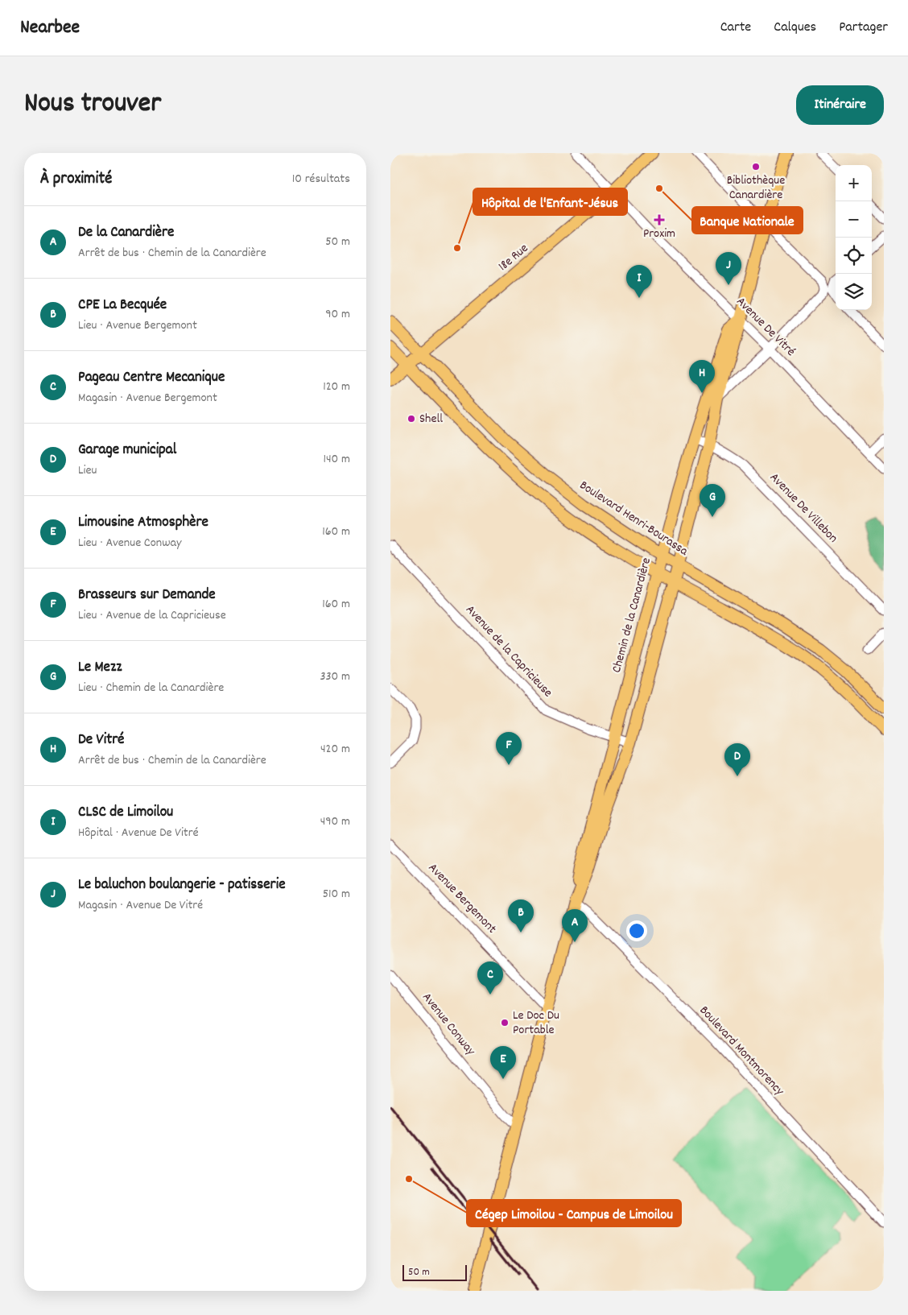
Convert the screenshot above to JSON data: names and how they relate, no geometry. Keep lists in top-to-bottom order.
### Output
{
  "streets": {
    "main road": ["18e Rue", "Boulevard Henri-Bourassa", "Chemin de la Canardière"],
    "street": [
      "Avenue De Vitré",
      "Avenue De Villebon",
      "Avenue de la Capricieuse",
      "Avenue Bergemont",
      "Avenue Conway",
      "Boulevard Montmorency"
    ]
  },
  "crossings": [
    ["18e Rue", "Avenue De Vitré"],
    ["18e Rue", "Boulevard Henri-Bourassa"],
    ["Avenue De Vitré", "Chemin de la Canardière"],
    ["Avenue De Villebon", "Chemin de la Canardière"],
    ["Boulevard Henri-Bourassa", "Chemin de la Canardière"],
    ["Chemin de la Canardière", "Avenue de la Capricieuse"],
    ["Chemin de la Canardière", "Avenue Bergemont"],
    ["Chemin de la Canardière", "Avenue Conway"],
    ["Chemin de la Canardière", "Boulevard Montmorency"]
  ],
  "places": {
    "other": [
      "Bibliothèque Canardière",
      "Banque Nationale",
      "Hôpital de l'Enfant-Jésus",
      "Shell",
      "Le Doc Du Portable",
      "Cégep Limoilou - Campus de Limoilou"
    ],
    "health": ["Proxim"]
  },
  "scale_bar": "50 m",
  "page": {
    "header": "Nearbee",
    "nav": ["Carte", "Calques", "Partager"],
    "title": "Nous trouver",
    "buttons": "Itinéraire",
    "heading": ["À proximité", "10 résultats"],
    "map_buttons": ["+", "−"],
    "list": [
      {
        "mark": "A",
        "name": "De la Canardière",
        "note": "Arrêt de bus · Chemin de la Canardière",
        "value": "50 m"
      },
      {
        "mark": "B",
        "name": "CPE La Becquée",
        "note": "Lieu · Avenue Bergemont",
        "value": "90 m"
      },
      {
        "mark": "C",
        "name": "Pageau Centre Mecanique",
        "note": "Magasin · Avenue Bergemont",
        "value": "120 m"
      },
      {
        "mark": "D",
        "name": "Garage municipal",
        "note": "Lieu",
        "value": "140 m"
      },
      {
        "mark": "E",
        "name": "Limousine Atmosphère",
        "note": "Lieu · Avenue Conway",
        "value": "160 m"
      },
      {
        "mark": "F",
        "name": "Brasseurs sur Demande",
        "note": "Lieu · Avenue de la Capricieuse",
        "value": "160 m"
      },
      {
        "mark": "G",
        "name": "Le Mezz",
        "note": "Lieu · Chemin de la Canardière",
        "value": "330 m"
      },
      {
        "mark": "H",
        "name": "De Vitré",
        "note": "Arrêt de bus · Chemin de la Canardière",
        "value": "420 m"
      },
      {
        "mark": "I",
        "name": "CLSC de Limoilou",
        "note": "Hôpital · Avenue De Vitré",
        "value": "490 m"
      },
      {
        "mark": "J",
        "name": "Le baluchon boulangerie - patisserie",
        "note": "Magasin · Avenue De Vitré",
        "value": "510 m"
      }
    ],
    "pins": [
      "J",
      "I",
      "H",
      "G",
      "F",
      "D",
      "B",
      "A",
      "C",
      "E"
    ],
    "scale": "50 m"
  }
}
